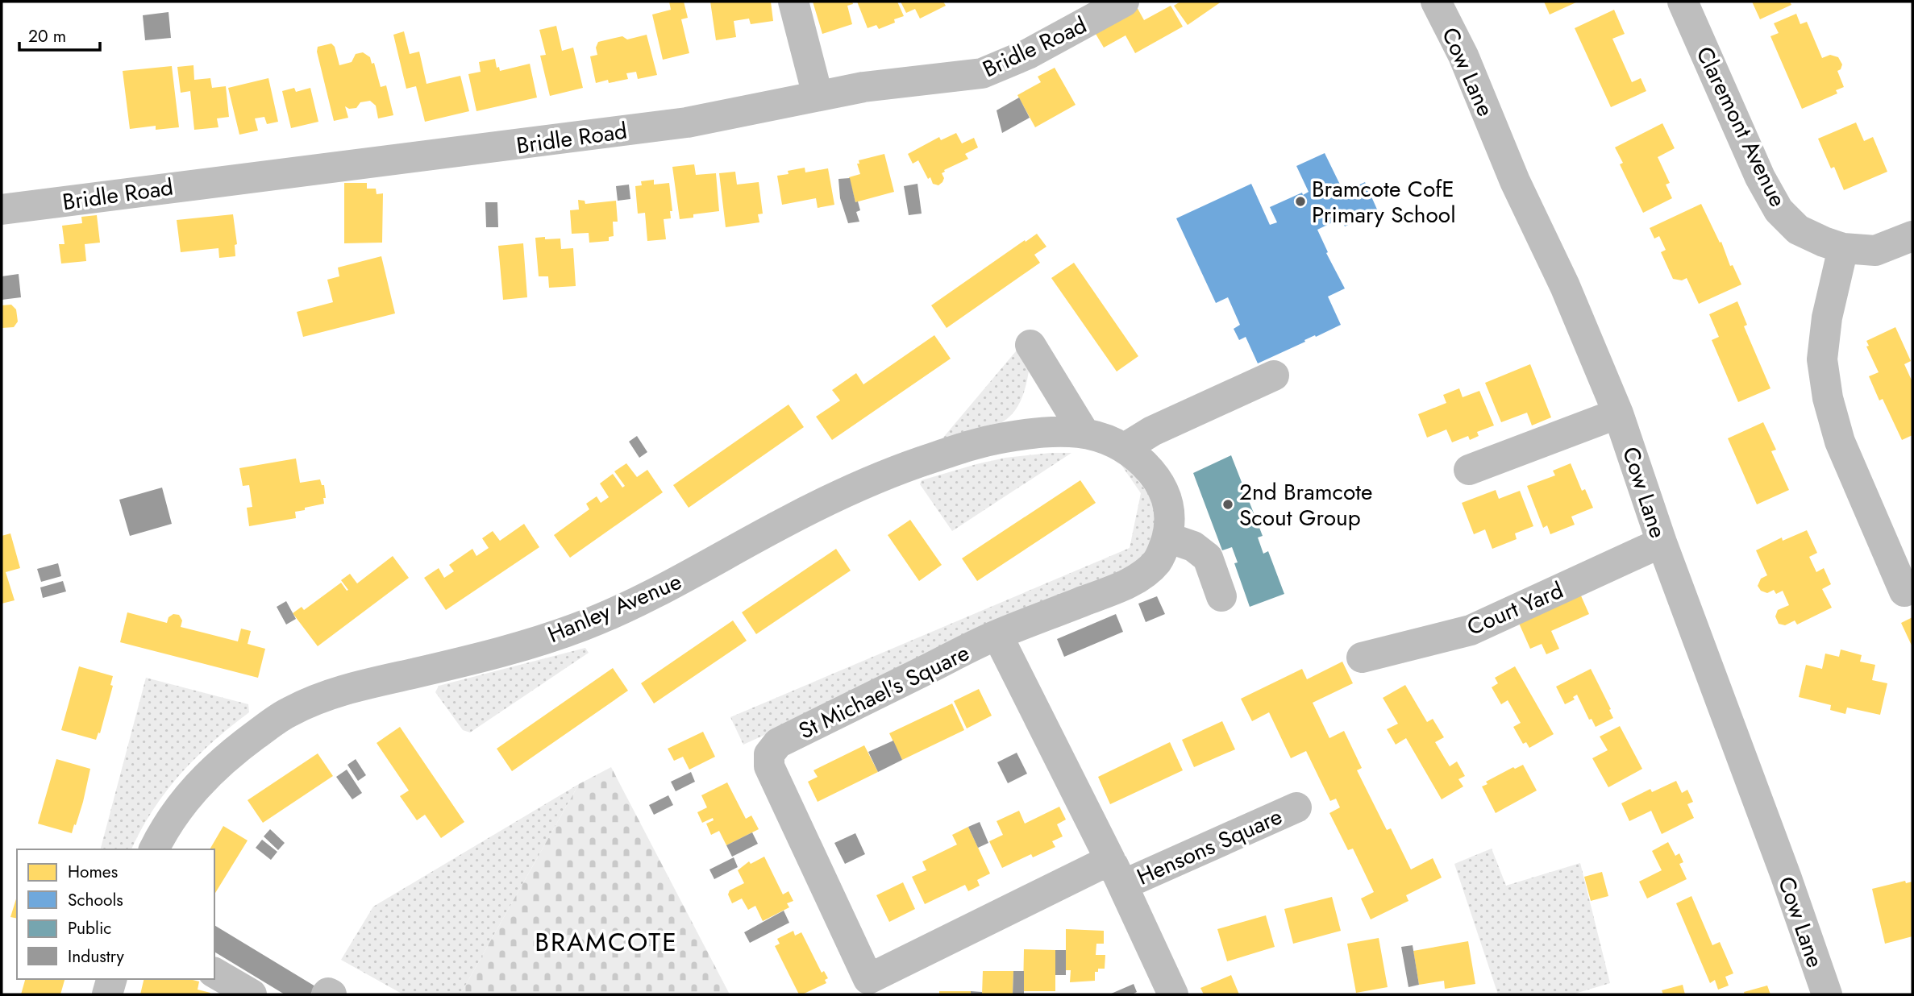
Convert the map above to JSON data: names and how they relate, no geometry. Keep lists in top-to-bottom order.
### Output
{
  "streets": {
    "street": [
      "Bridle Road",
      "Cow Lane",
      "Claremont Avenue",
      "Hanley Avenue",
      "Court Yard",
      "St Michael's Square",
      "Hensons Square"
    ]
  },
  "crossings": [
    ["Cow Lane", "Court Yard"],
    ["Hanley Avenue", "St Michael's Square"],
    ["St Michael's Square", "Hensons Square"]
  ],
  "districts": ["BRAMCOTE"],
  "places": ["Bramcote CofE Primary School", "2nd Bramcote Scout Group"],
  "legend": [
    "Homes",
    "Schools",
    "Public",
    "Industry"
  ],
  "scale_bar": "20 m"
}
